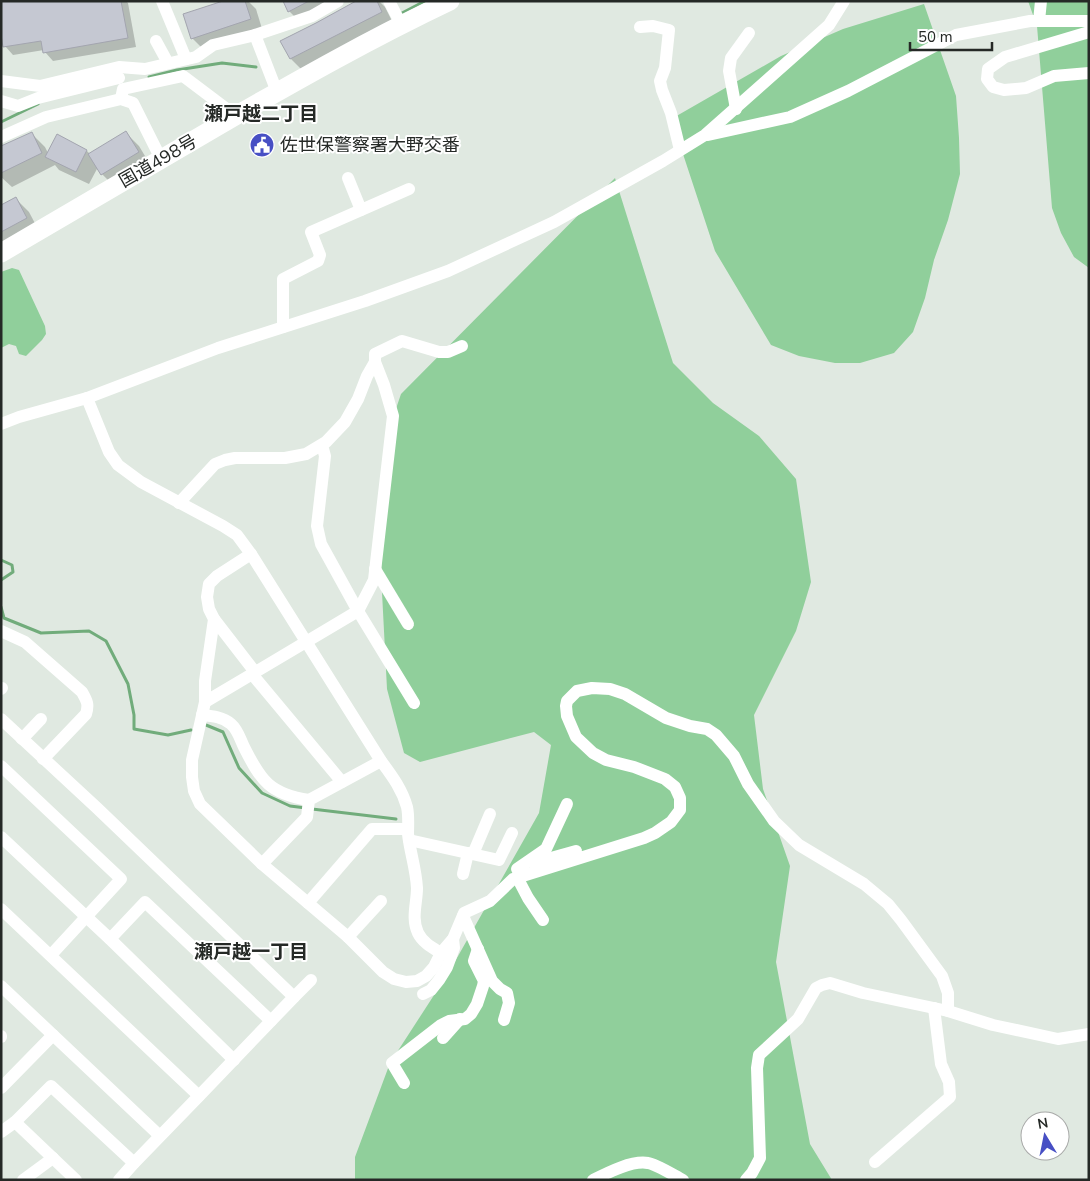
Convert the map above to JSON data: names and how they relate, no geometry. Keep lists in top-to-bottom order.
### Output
{
  "streets": {
    "highway": ["国道498号"]
  },
  "districts": ["瀬戸越二丁目", "瀬戸越一丁目"],
  "places": {
    "public building": ["佐世保警察署大野交番"]
  },
  "scale_bar": "50 m",
  "north": "top"
}
